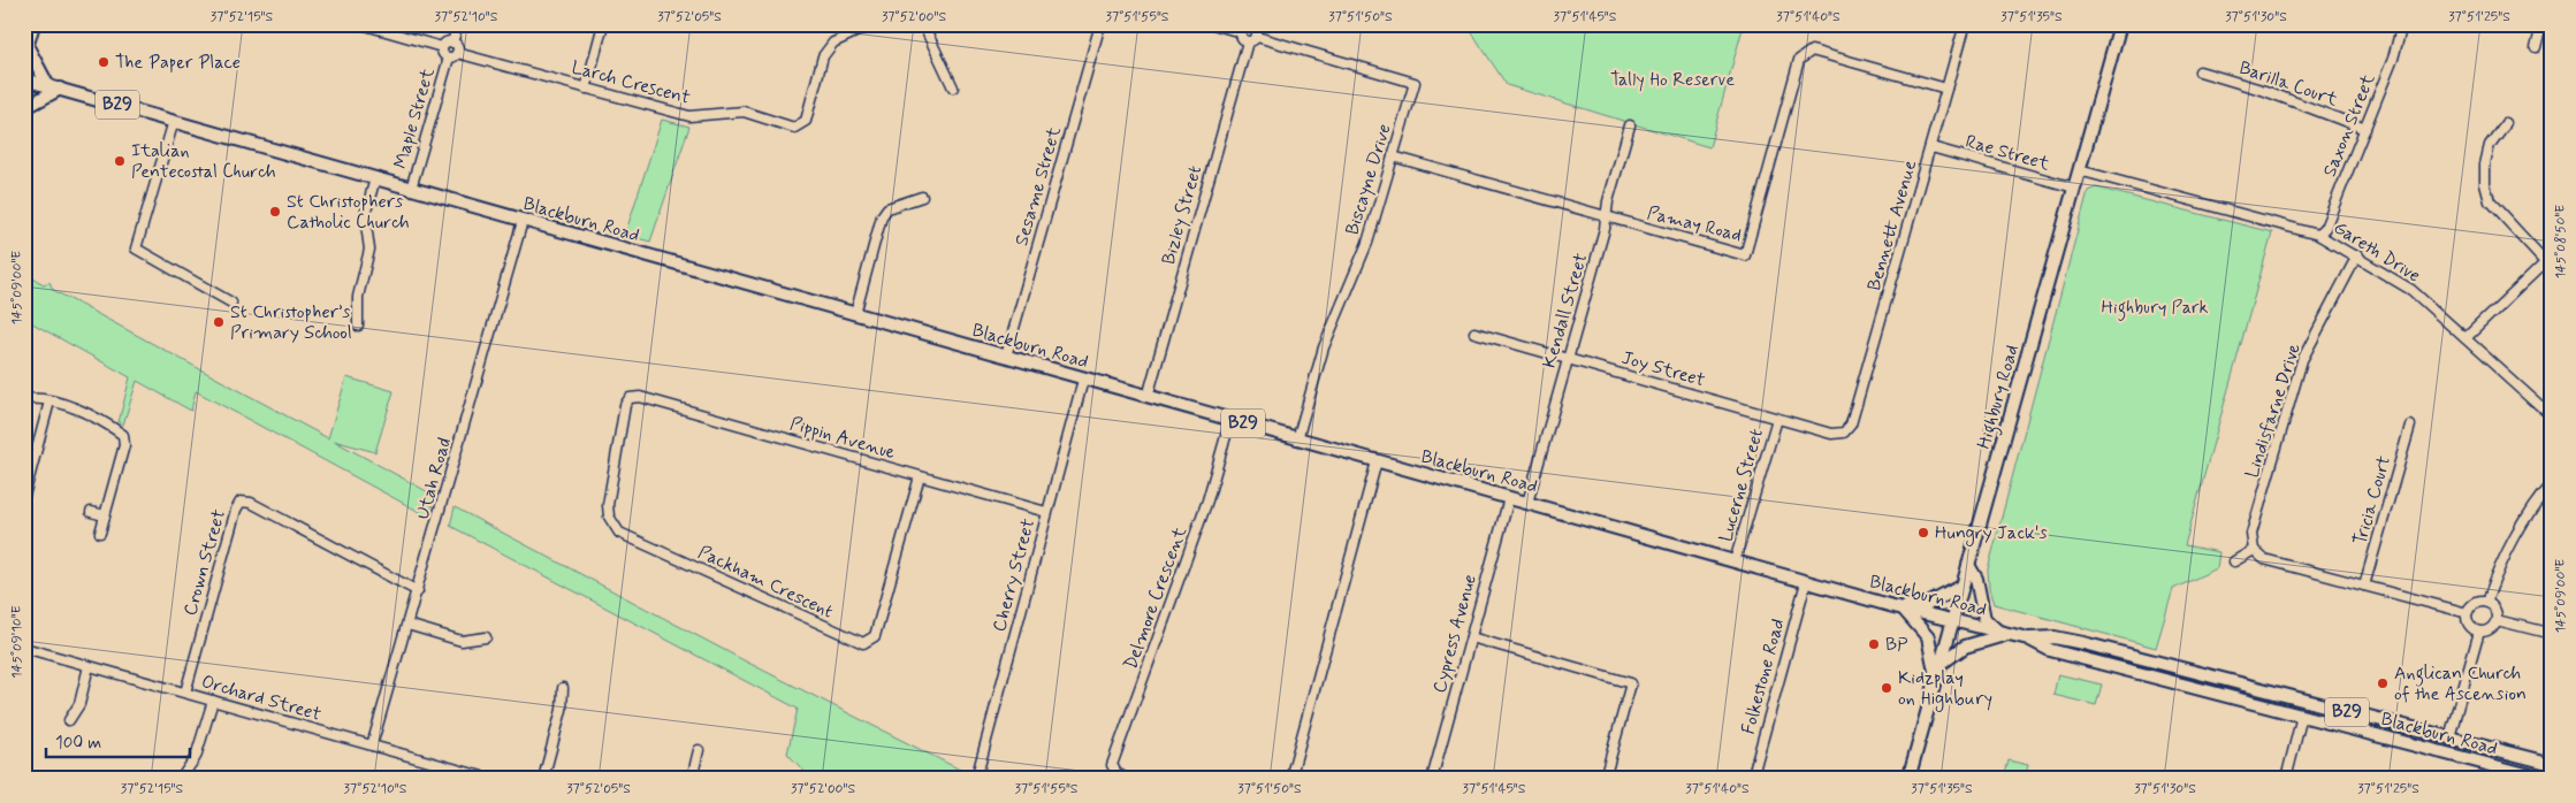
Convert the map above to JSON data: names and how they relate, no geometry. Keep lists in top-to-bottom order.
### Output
{
  "streets": {
    "main road": ["B29", "Blackburn Road", "Highbury Road"],
    "street": [
      "Larch Crescent",
      "Barilla Court",
      "Maple Street",
      "Saxon Street",
      "Rae Street",
      "Biscayne Drive",
      "Sesame Street",
      "Bizley Street",
      "Pamay Road",
      "Bennett Avenue",
      "Gareth Drive",
      "Kendall Street",
      "Joy Street",
      "Lindisfarne Drive",
      "Pippin Avenue",
      "Utah Road",
      "Lucerne Street",
      "Tricia Court",
      "Crown Street",
      "Cherry Street",
      "Packham Crescent",
      "Delmore Crescent",
      "Cypress Avenue",
      "Folkestone Road",
      "Orchard Street"
    ]
  },
  "crossings": [
    ["Larch Crescent", "Maple Street"],
    ["Barilla Court", "Saxon Street"],
    ["Maple Street", "Blackburn Road"],
    ["Saxon Street", "Gareth Drive"],
    ["Rae Street", "Bennett Avenue"],
    ["Rae Street", "Highbury Road"],
    ["Biscayne Drive", "Bizley Street"],
    ["Biscayne Drive", "Blackburn Road"],
    ["Biscayne Drive", "Pamay Road"],
    ["Sesame Street", "Blackburn Road"],
    ["Bizley Street", "Blackburn Road"],
    ["Blackburn Road", "Kendall Street"],
    ["Blackburn Road", "Highbury Road"],
    ["Blackburn Road", "Utah Road"],
    ["Blackburn Road", "Lucerne Street"],
    ["Blackburn Road", "Cherry Street"],
    ["Blackburn Road", "Delmore Crescent"],
    ["Blackburn Road", "Cypress Avenue"],
    ["Blackburn Road", "Folkestone Road"],
    ["Pamay Road", "Bennett Avenue"],
    ["Pamay Road", "Kendall Street"],
    ["Bennett Avenue", "Joy Street"],
    ["Gareth Drive", "Highbury Road"],
    ["Gareth Drive", "Lindisfarne Drive"],
    ["Kendall Street", "Joy Street"],
    ["Joy Street", "Lucerne Street"],
    ["Pippin Avenue", "Cherry Street"],
    ["Pippin Avenue", "Packham Crescent"],
    ["Utah Road", "Crown Street"],
    ["Utah Road", "Orchard Street"],
    ["Crown Street", "Orchard Street"]
  ],
  "parks": ["Tally Ho Reserve", "Highbury Park"],
  "places": [
    "The Paper Place",
    "Italian Pentecostal Church",
    "St Christophers Catholic Church",
    "St Christopher’s Primary School",
    "Hungry Jack's",
    "BP",
    "Anglican Church of the Ascension",
    "Kidzplay on Highbury"
  ],
  "scale_bar": "100 m",
  "coordinates": [
    "37°52'15\"S",
    "37°52'10\"S",
    "37°52'05\"S",
    "37°52'00\"S",
    "37°51'55\"S",
    "37°51'50\"S",
    "37°51'45\"S",
    "37°51'40\"S",
    "37°51'35\"S",
    "37°51'30\"S",
    "37°51'25\"S",
    "145°08'50\"E",
    "145°09'00\"E",
    "145°09'10\"E"
  ]
}
